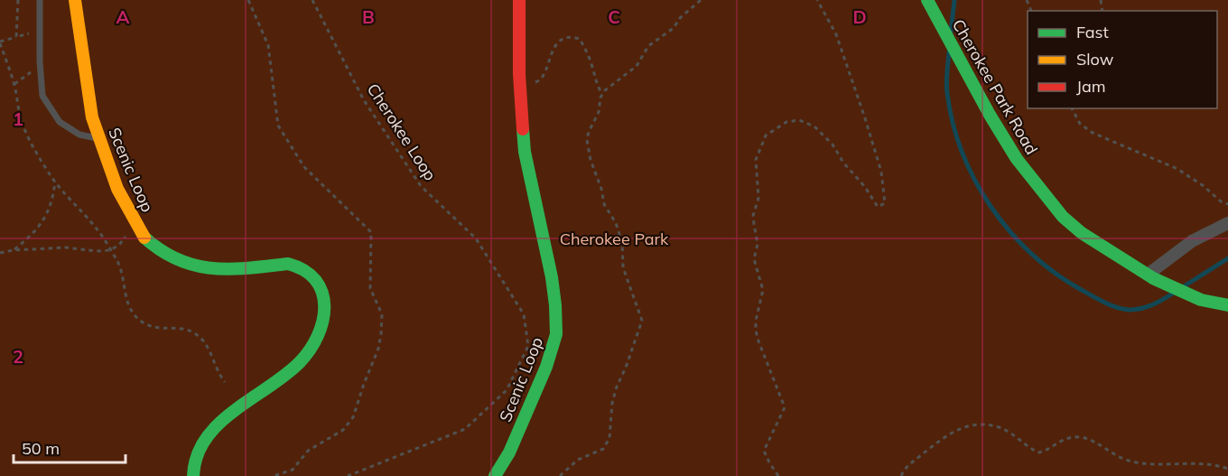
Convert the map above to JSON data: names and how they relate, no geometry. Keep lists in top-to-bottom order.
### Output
{
  "streets": {
    "street": ["Cherokee Park Road", "Scenic Loop"],
    "path": ["Cherokee Loop"]
  },
  "parks": ["Cherokee Park"],
  "legend": ["Fast", "Slow", "Jam"],
  "scale_bar": "50 m",
  "grid": {
    "columns": [
      "A",
      "B",
      "C",
      "D"
    ],
    "rows": ["1", "2"]
  }
}
